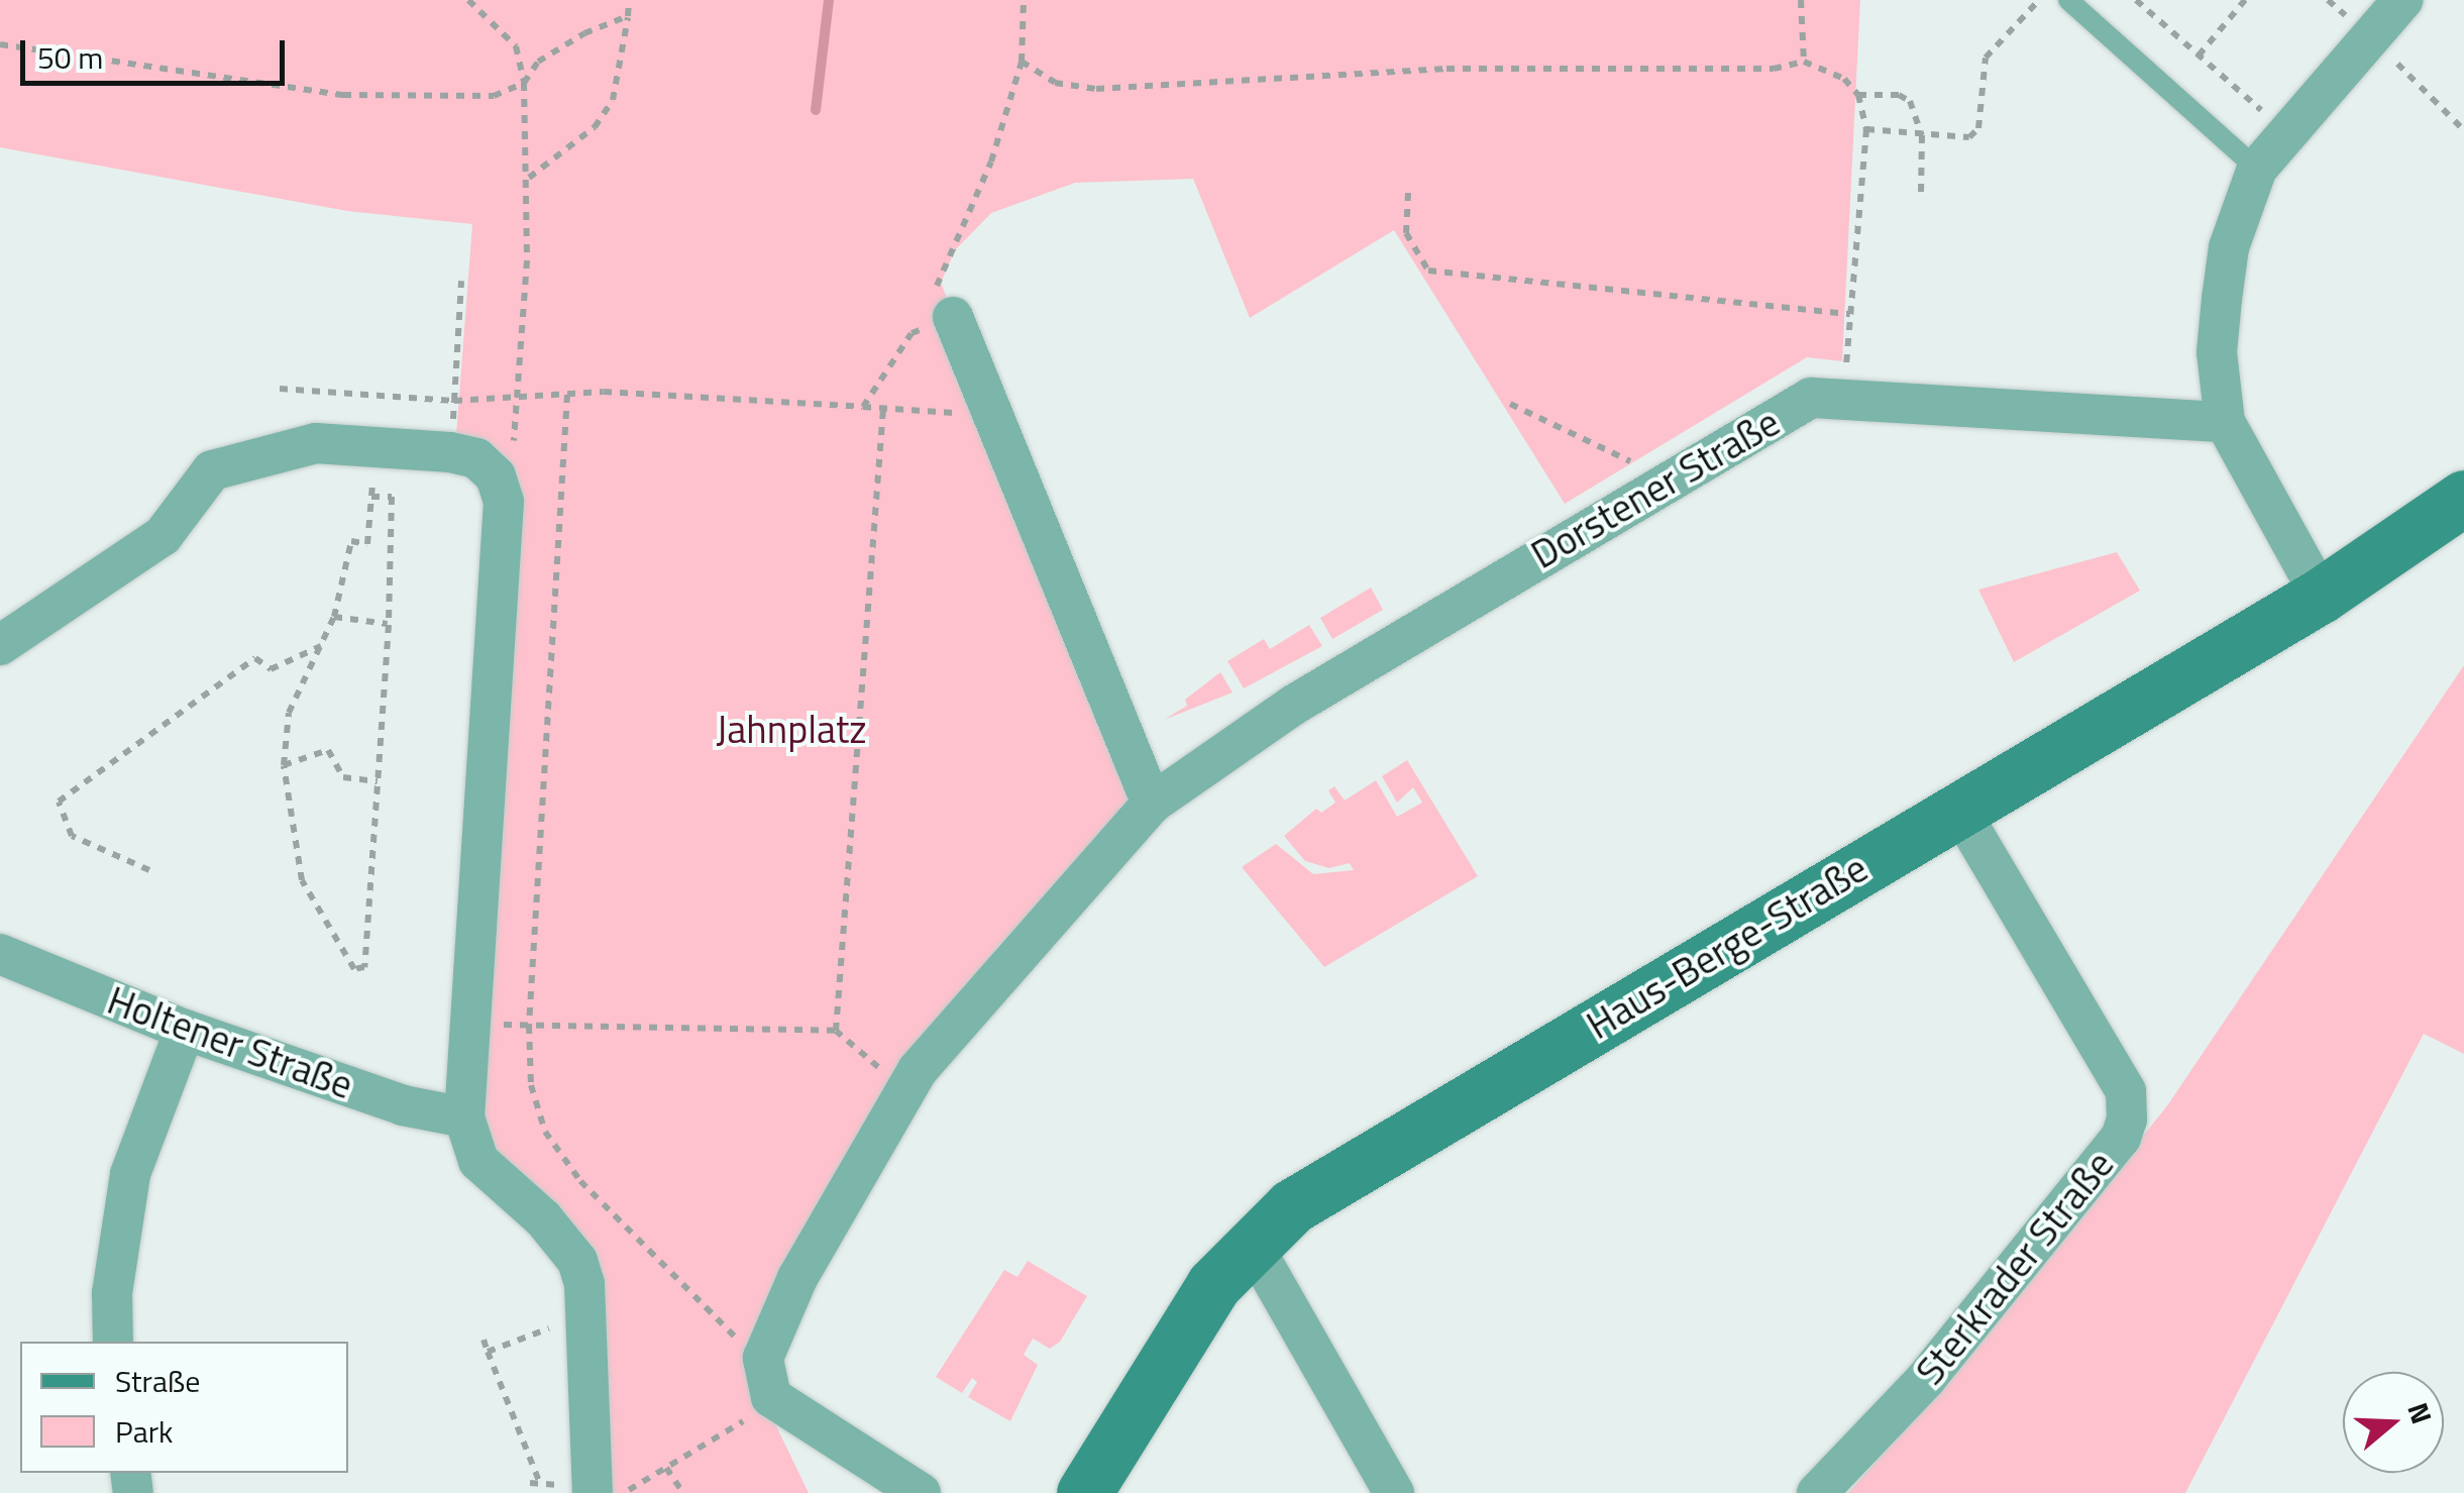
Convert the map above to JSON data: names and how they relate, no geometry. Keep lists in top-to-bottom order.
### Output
{
  "streets": {
    "main road": ["Haus-Berge-Straße"],
    "street": ["Dorstener Straße", "Holtener Straße", "Sterkrader Straße"]
  },
  "crossings": [
    ["Haus-Berge-Straße", "Sterkrader Straße"]
  ],
  "parks": ["Jahnplatz"],
  "legend": ["Straße", "Park"],
  "scale_bar": "50 m",
  "north": "right"
}
